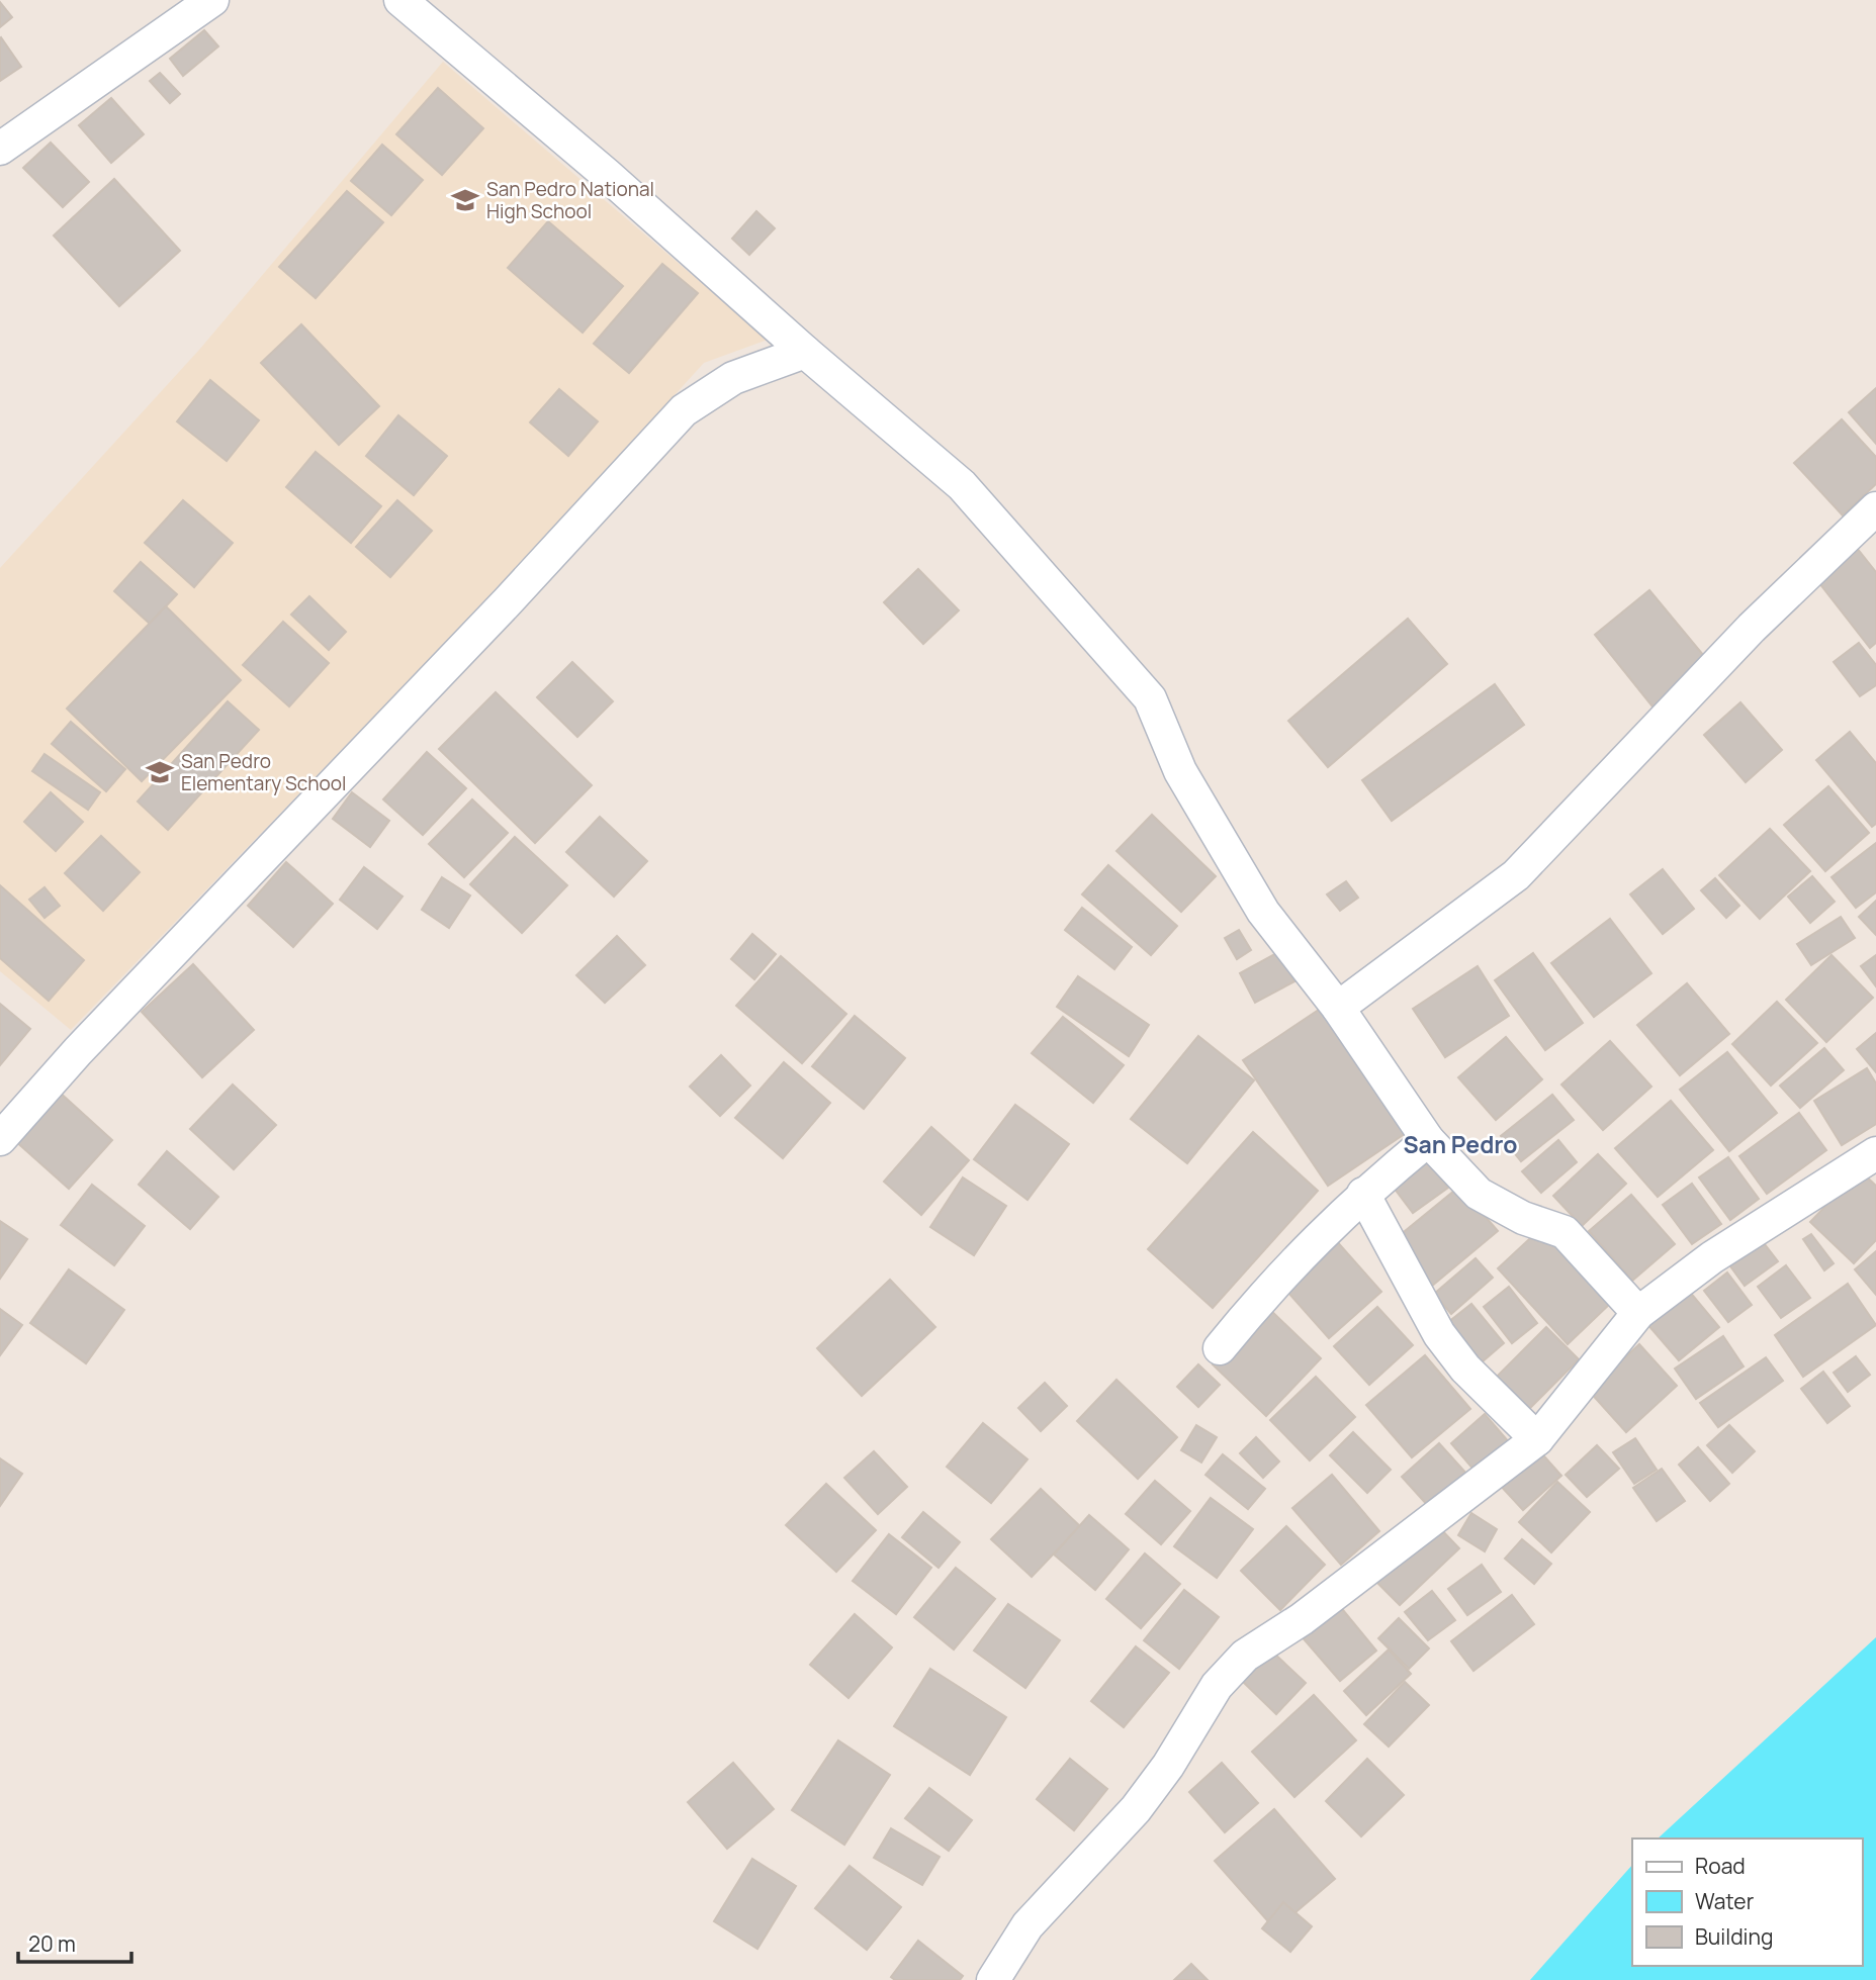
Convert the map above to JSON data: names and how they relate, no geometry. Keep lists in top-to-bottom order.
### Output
{
  "districts": ["San Pedro"],
  "places": {
    "school or university": ["San Pedro National High School", "San Pedro Elementary School"]
  },
  "legend": ["Road", "Water", "Building"],
  "scale_bar": "20 m"
}
